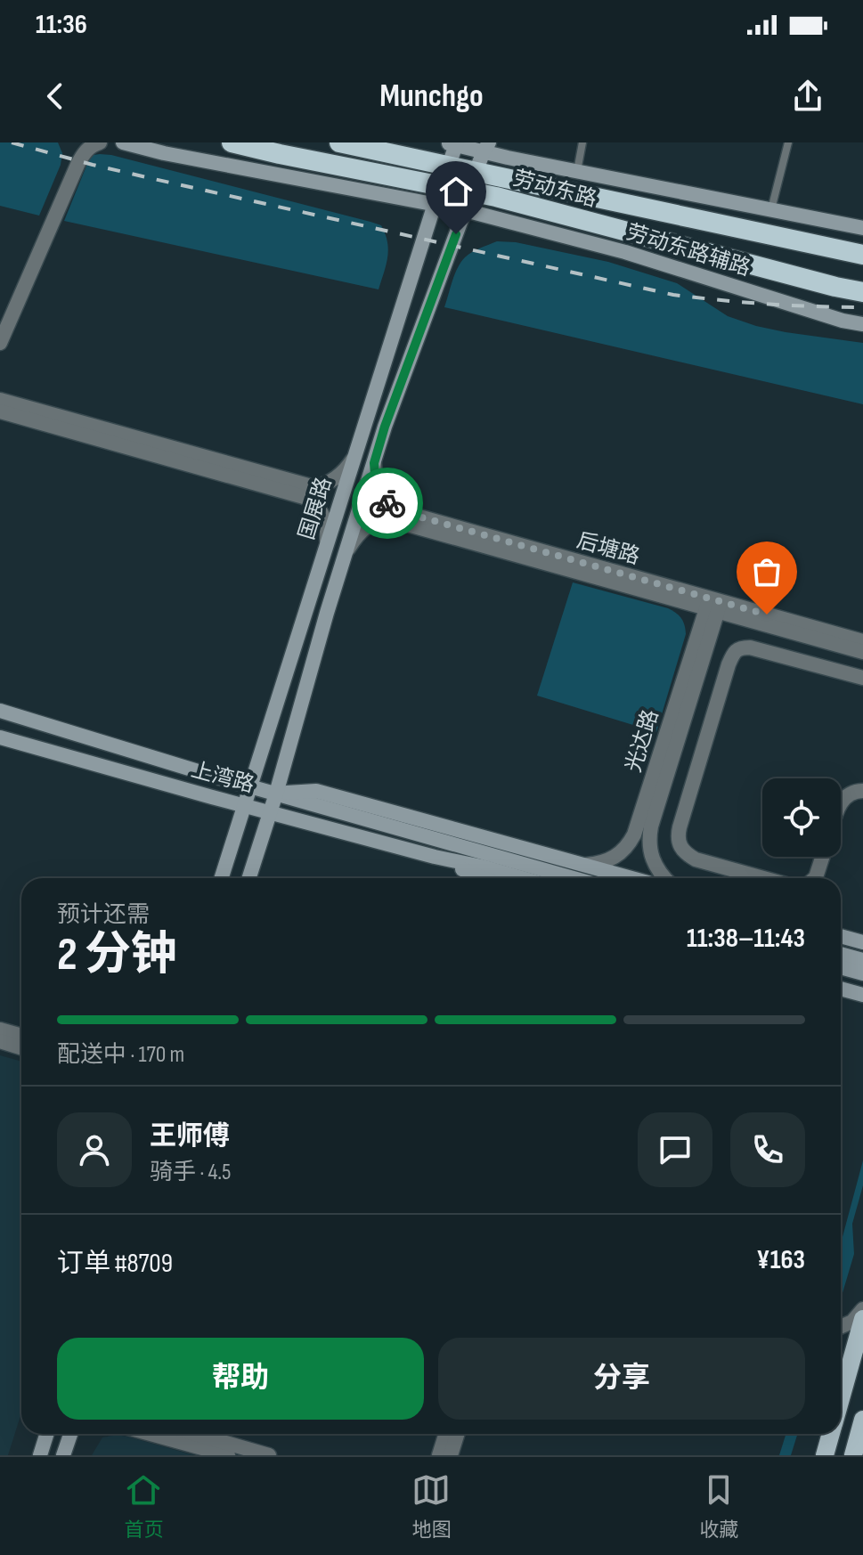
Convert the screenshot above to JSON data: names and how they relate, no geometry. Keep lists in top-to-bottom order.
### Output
{
  "streets": {
    "highway": ["劳动东路"],
    "main road": ["劳动东路辅路", "国展路", "上湾路"],
    "street": ["后塘路", "光达路"]
  },
  "crossings": [
    ["劳动东路", "劳动东路辅路"],
    ["劳动东路", "国展路"],
    ["劳动东路辅路", "国展路"],
    ["国展路", "后塘路"],
    ["国展路", "上湾路"],
    ["后塘路", "光达路"],
    ["光达路", "上湾路"]
  ],
  "page": {
    "status": "11:36",
    "header": "Munchgo",
    "heading": ["2 分钟", "预计还需", "11:38–11:43"],
    "panel": [
      "王师傅",
      "骑手 · 4.5",
      "订单 #8709",
      "¥163"
    ],
    "bar": "配送中 · 170 m",
    "buttons": ["帮助", "分享"],
    "tabs": ["首页", "地图", "收藏"]
  }
}
